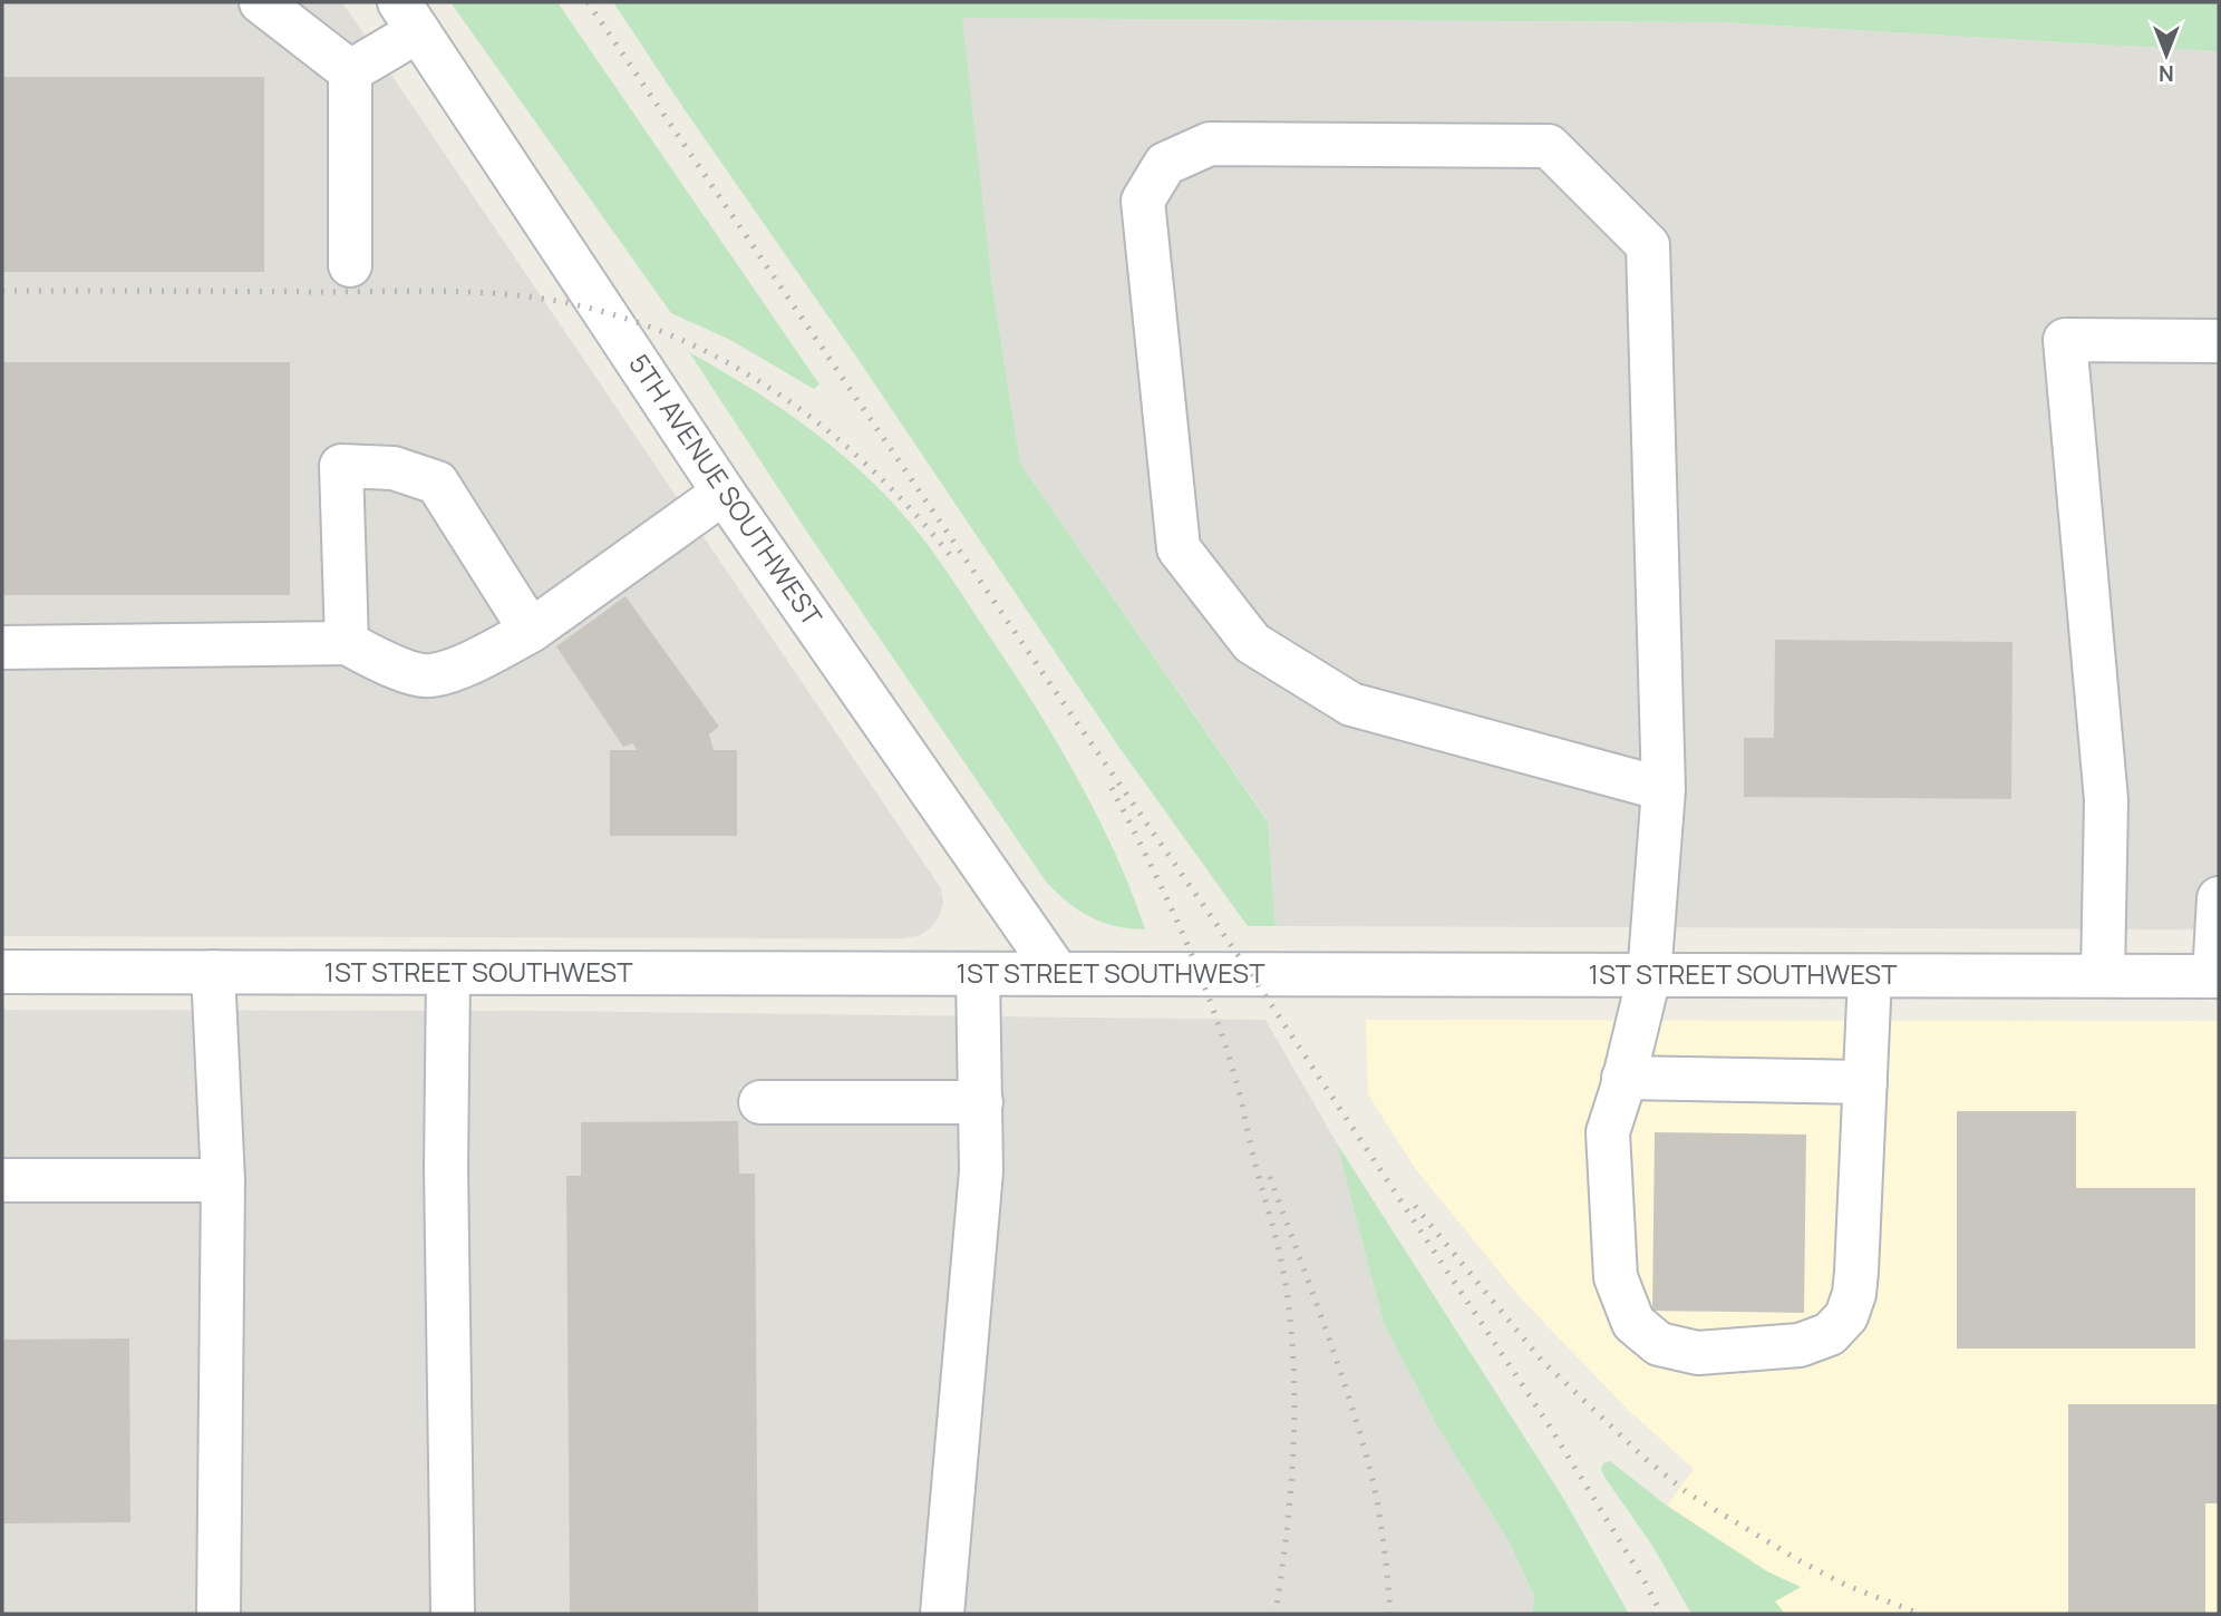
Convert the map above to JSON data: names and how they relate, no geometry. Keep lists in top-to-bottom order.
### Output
{
  "streets": {
    "street": ["5TH AVENUE SOUTHWEST", "1ST STREET SOUTHWEST"]
  },
  "crossings": [
    ["5TH AVENUE SOUTHWEST", "1ST STREET SOUTHWEST"]
  ],
  "north": "bottom"
}
